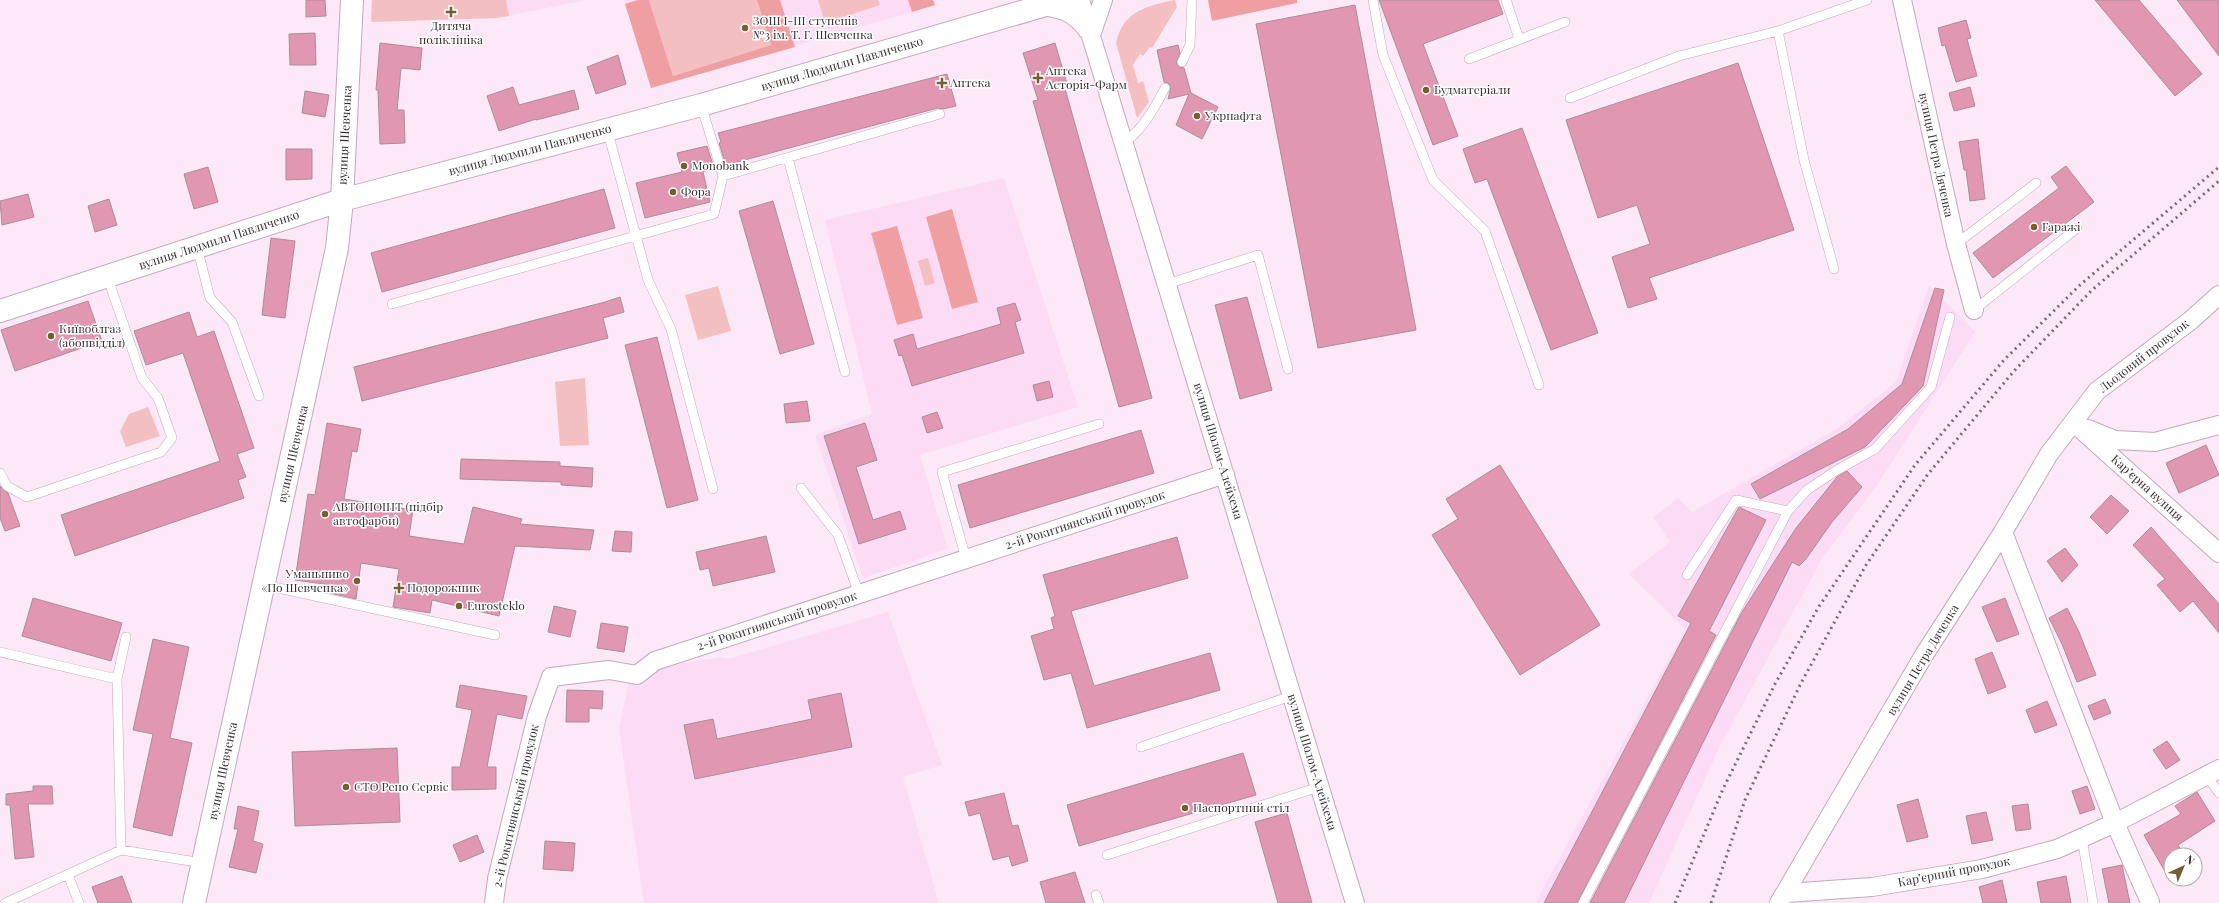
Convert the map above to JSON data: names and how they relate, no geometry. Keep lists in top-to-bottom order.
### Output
{
  "streets": {
    "main road": ["вулиця Людмили Павличенко", "вулиця Шевченка"],
    "street": [
      "вулиця Петра Дяченка",
      "Льодовий провулок",
      "вулиця Шолом-Алейхема",
      "Карʼєрна вулиця",
      "2-й Рокитнянський провулок",
      "Карʼєрний провулок"
    ]
  },
  "crossings": [
    ["вулиця Людмили Павличенко", "вулиця Шевченка"],
    ["вулиця Петра Дяченка", "Льодовий провулок"],
    ["вулиця Петра Дяченка", "Карʼєрна вулиця"],
    ["вулиця Петра Дяченка", "Карʼєрний провулок"],
    ["Льодовий провулок", "Карʼєрна вулиця"],
    ["вулиця Шолом-Алейхема", "2-й Рокитнянський провулок"]
  ],
  "places": {
    "health": [
      "Дитяча поліклініка",
      "Аптека Асторія-Фарм",
      "Аптека",
      "Подорожник"
    ],
    "other": [
      "ЗОШ І-ІІІ ступенів №3 ім. Т. Г. Шевченка",
      "Будматеріали",
      "Укрнафта",
      "Monobank",
      "Фора",
      "Гаражі",
      "Київоблгаз (абонвідділ)",
      "АВТОПОІНТ (підбір автофарби)",
      "Уманьпиво «По Шевченка»",
      "Eurosteklo",
      "СТО Рено Сервіс",
      "Паспортний стіл"
    ]
  },
  "north": "top right"
}
